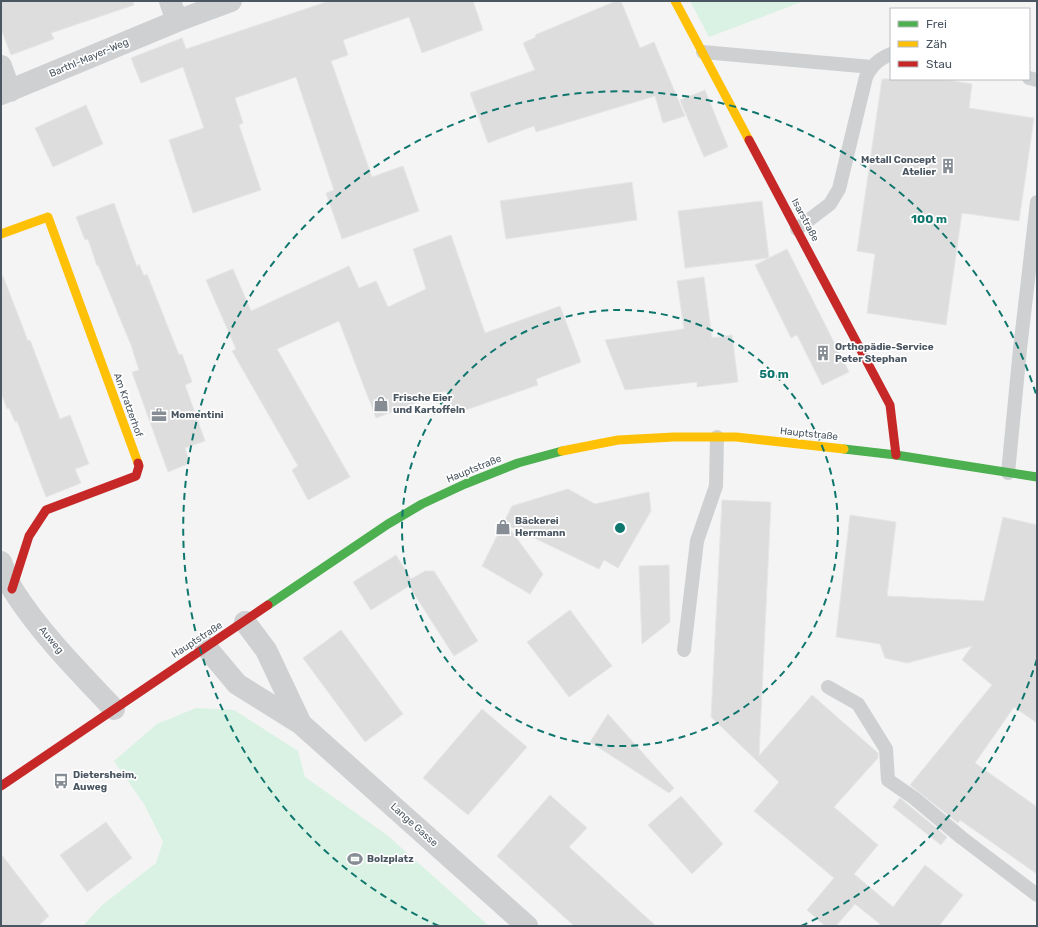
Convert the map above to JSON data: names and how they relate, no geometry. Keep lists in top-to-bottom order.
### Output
{
  "streets": {
    "main road": ["Isarstraße", "Am Kratzerhof", "Hauptstraße"],
    "street": ["Barthl-Mayer-Weg", "Auweg", "Lange Gasse"]
  },
  "crossings": [
    ["Isarstraße", "Hauptstraße"],
    ["Am Kratzerhof", "Auweg"],
    ["Hauptstraße", "Auweg"],
    ["Hauptstraße", "Lange Gasse"]
  ],
  "places": {
    "building": ["Metall Concept Atelier", "Orthopädie-Service Peter Stephan"],
    "shop": ["Frische Eier und Kartoffeln", "Bäckerei Herrmann"],
    "office": ["Momentini"],
    "bus stop": ["Dietersheim, Auweg"],
    "sports": ["Bolzplatz"]
  },
  "legend": ["Frei", "Zäh", "Stau"],
  "rings": ["100 m", "50 m"]
}
